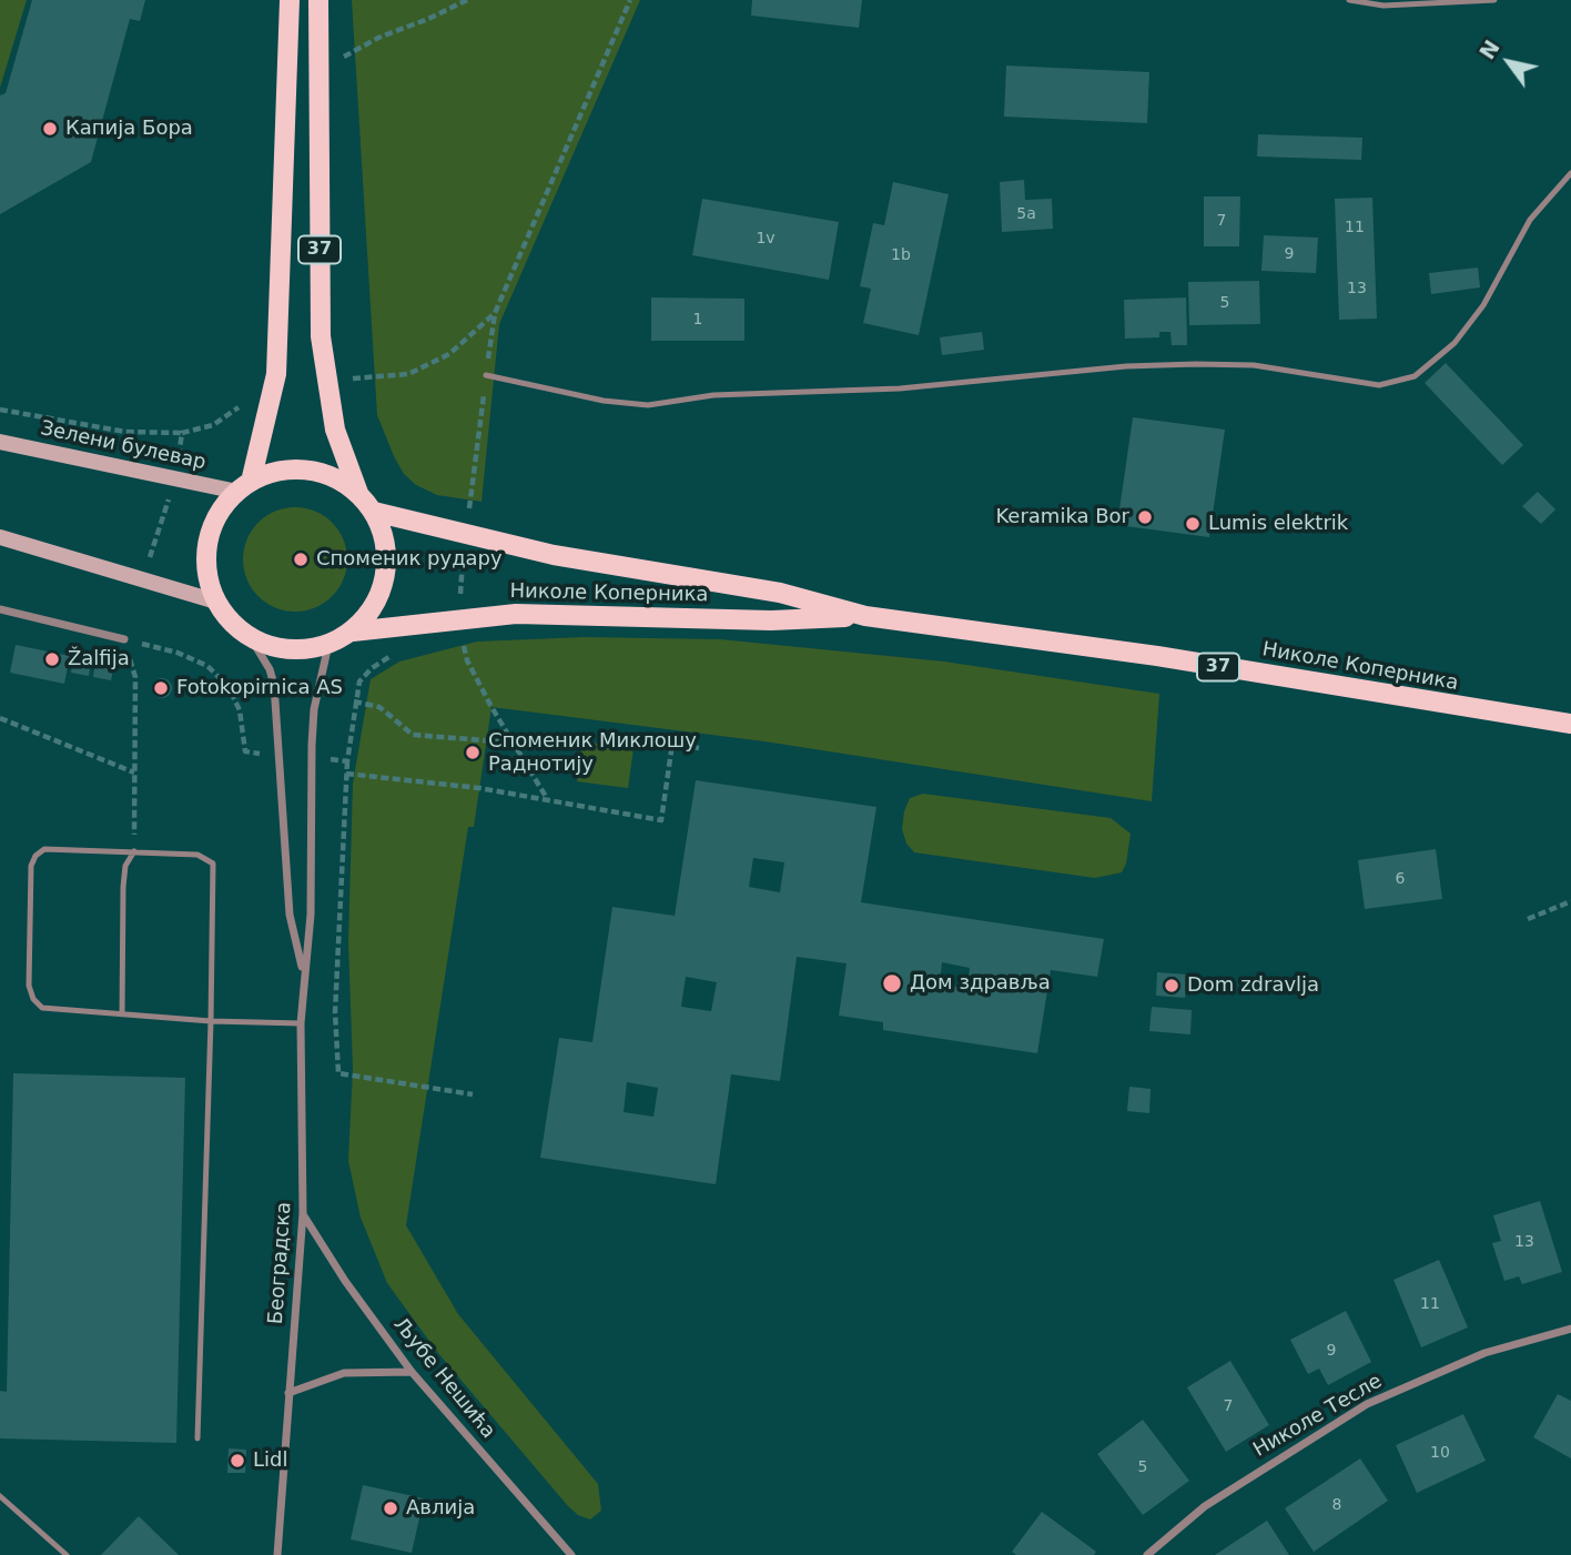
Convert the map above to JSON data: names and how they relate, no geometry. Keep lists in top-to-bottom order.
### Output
{
  "streets": {
    "main road": ["37", "Николе Коперника"],
    "street": [
      "Зелени булевар",
      "Београдска",
      "Љубе Нешића",
      "Николе Тесле"
    ]
  },
  "crossings": [
    ["37", "Зелени булевар"],
    ["37", "Николе Коперника"],
    ["37", "Београдска"],
    ["Зелени булевар", "Николе Коперника"],
    ["Зелени булевар", "Београдска"],
    ["Николе Коперника", "Београдска"],
    ["Београдска", "Љубе Нешића"]
  ],
  "places": [
    "Капија Бора",
    "Keramika Bor",
    "Lumis elektrik",
    "Споменик рудару",
    "Žalfija",
    "Fotokopirnica AS",
    "Споменик Миклошу Раднотију",
    "Дом здравља",
    "Dom zdravlja",
    "Lidl",
    "Авлија"
  ],
  "house_numbers": [
    "5a",
    "7",
    "11",
    "1v",
    "9",
    "1b",
    "13",
    "5",
    "1",
    "6",
    "13",
    "11",
    "9",
    "7",
    "10",
    "5",
    "8"
  ],
  "north": "top left"
}
